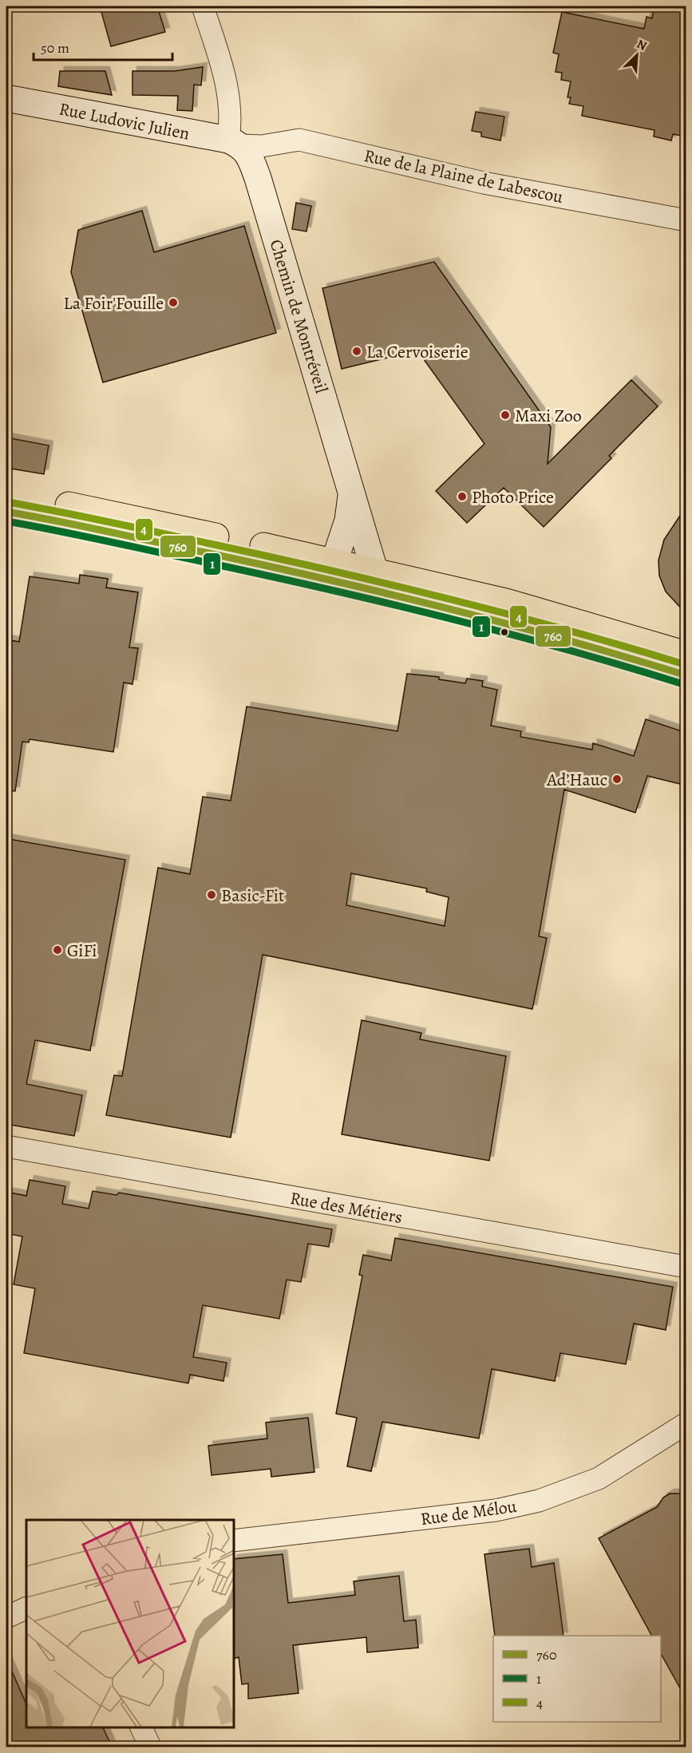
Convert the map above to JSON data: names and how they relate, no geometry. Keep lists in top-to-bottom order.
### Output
{
  "streets": {
    "main road": ["Rue Ludovic Julien", "Chemin de Montréveil"],
    "street": ["Rue de la Plaine de Labescou", "Rue des Métiers", "Rue de Mélou"]
  },
  "crossings": [
    ["Rue Ludovic Julien", "Rue de la Plaine de Labescou"],
    ["Rue Ludovic Julien", "Chemin de Montréveil"],
    ["Rue de la Plaine de Labescou", "Chemin de Montréveil"]
  ],
  "places": [
    "La Foir'Fouille",
    "La Cervoiserie",
    "Maxi Zoo",
    "Photo Price",
    "Ad’Hauc",
    "Basic-Fit",
    "GiFi"
  ],
  "lines": ["transit line 4", "transit line 760", "transit line 1"],
  "legend": ["760", "1", "4"],
  "scale_bar": "50 m",
  "north": "top right"
}
